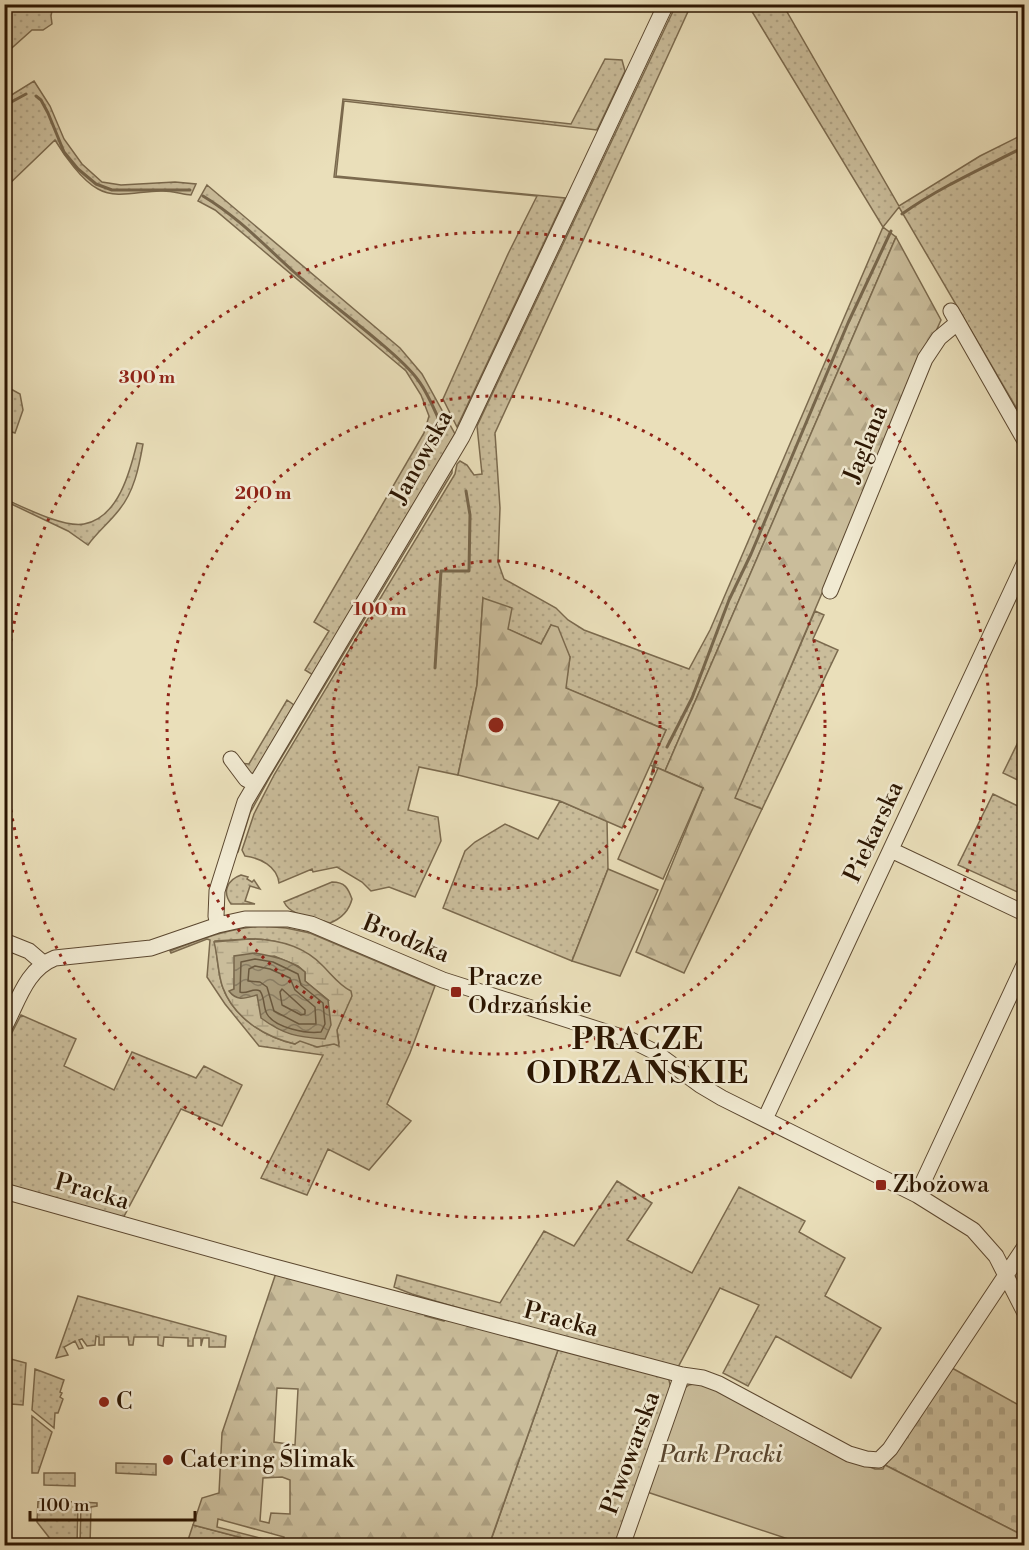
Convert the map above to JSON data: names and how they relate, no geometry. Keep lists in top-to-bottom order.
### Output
{
  "streets": {
    "street": [
      "Jaglana",
      "Janowska",
      "Piekarska",
      "Brodzka",
      "Pracka",
      "Piwowarska"
    ]
  },
  "crossings": [
    ["Janowska", "Brodzka"],
    ["Piekarska", "Brodzka"],
    ["Brodzka", "Pracka"],
    ["Pracka", "Piwowarska"]
  ],
  "districts": ["PRACZE ODRZAŃSKIE"],
  "parks": ["Park Pracki"],
  "places": {
    "transit": ["Pracze Odrzańskie", "Zbożowa"],
    "other": ["C", "Catering Ślimak"]
  },
  "scale_bar": "100 m",
  "rings": ["300 m", "200 m", "100 m"]
}
